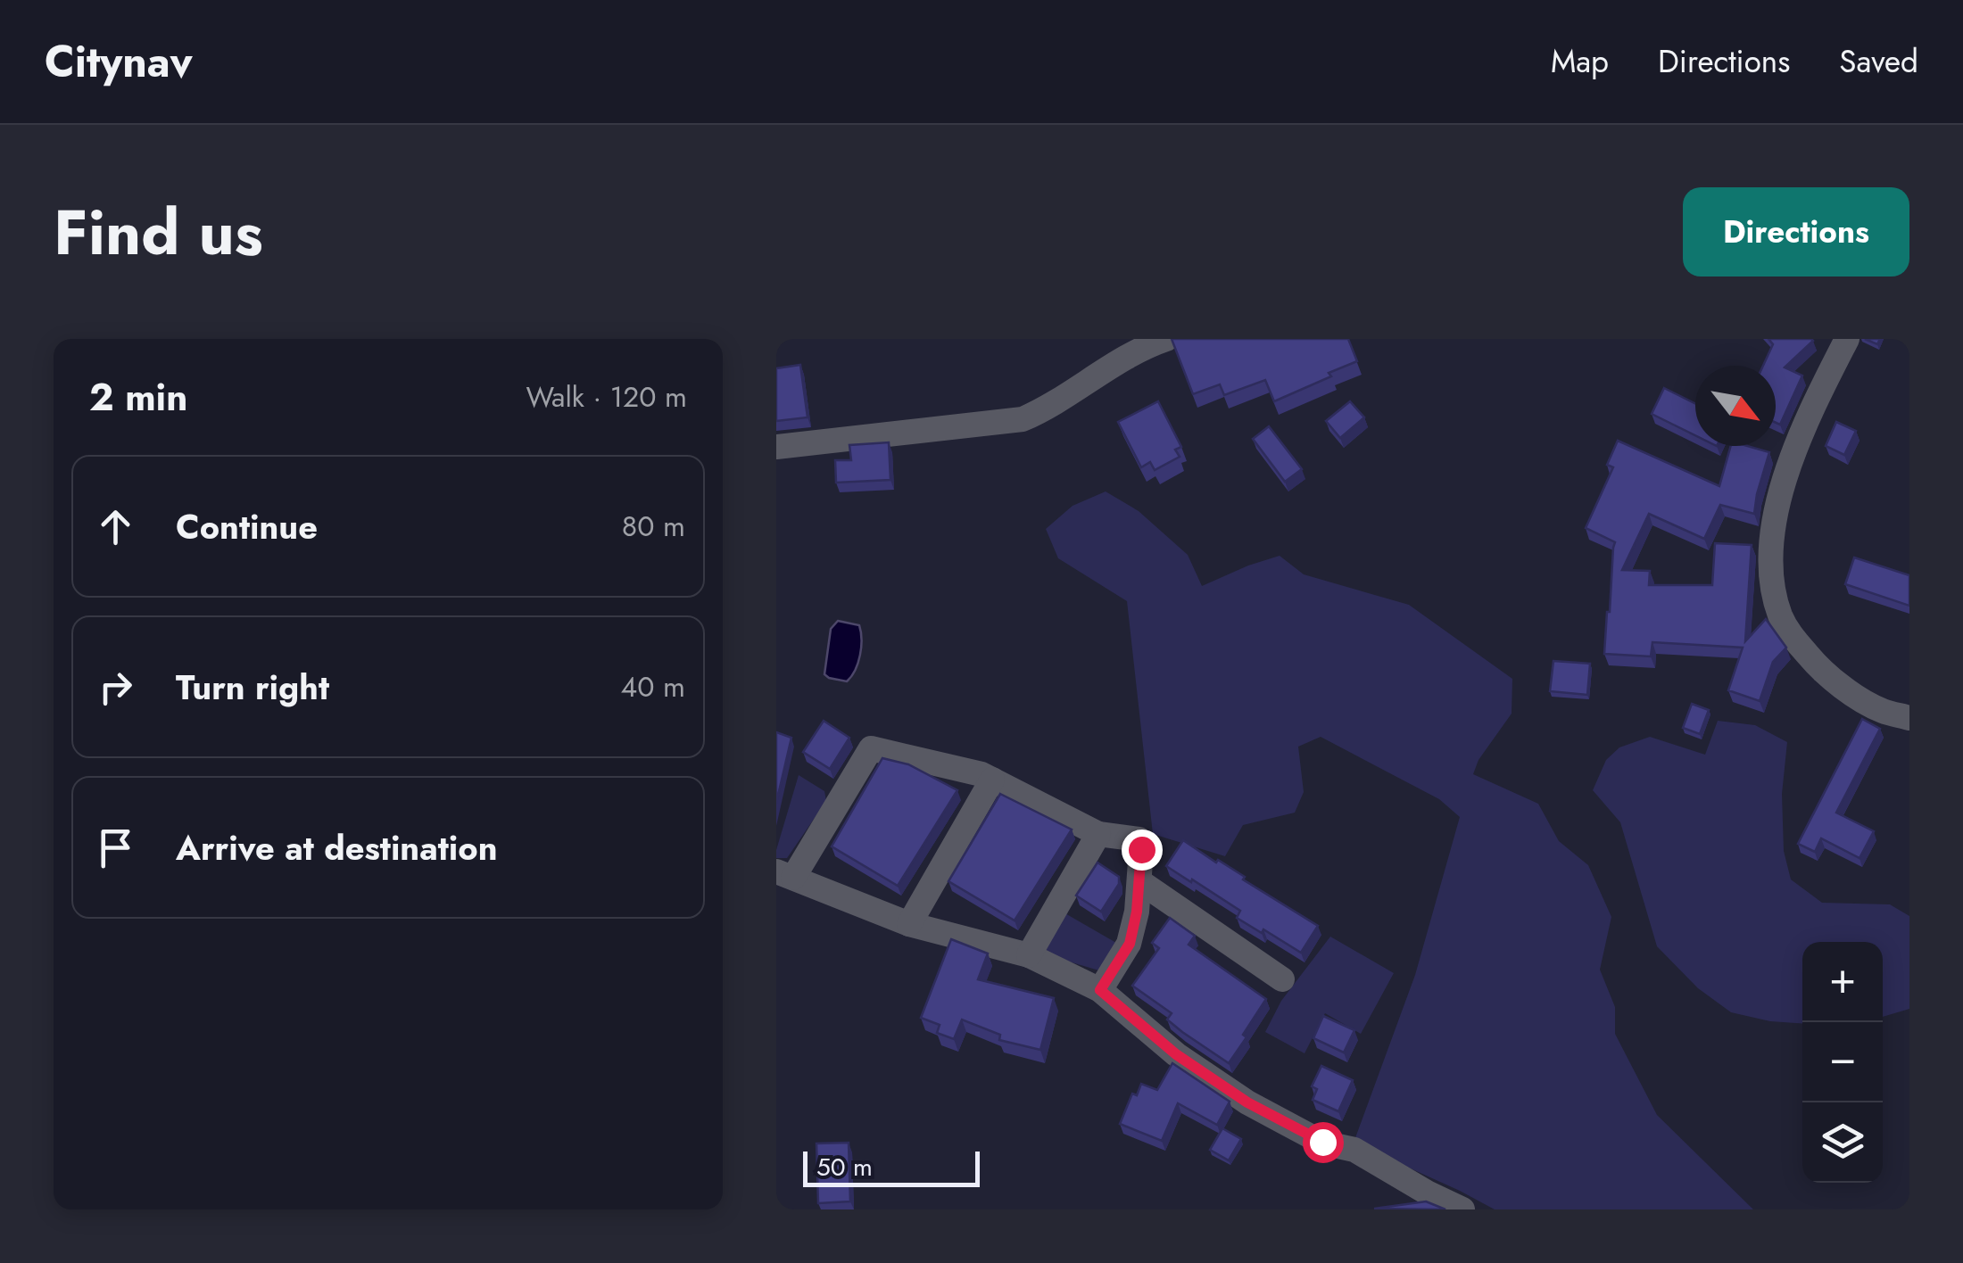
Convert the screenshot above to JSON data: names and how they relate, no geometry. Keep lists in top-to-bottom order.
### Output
{
  "scale_bar": "50 m",
  "north": "bottom right",
  "page": {
    "header": "Citynav",
    "nav": ["Map", "Directions", "Saved"],
    "title": "Find us",
    "buttons": "Directions",
    "heading": ["2 min", "Walk · 120 m"],
    "list": [
      ["Continue", "80 m"],
      ["Turn right", "40 m"],
      "Arrive at destination"
    ],
    "map_buttons": ["+", "−"],
    "scale": "50 m"
  }
}
